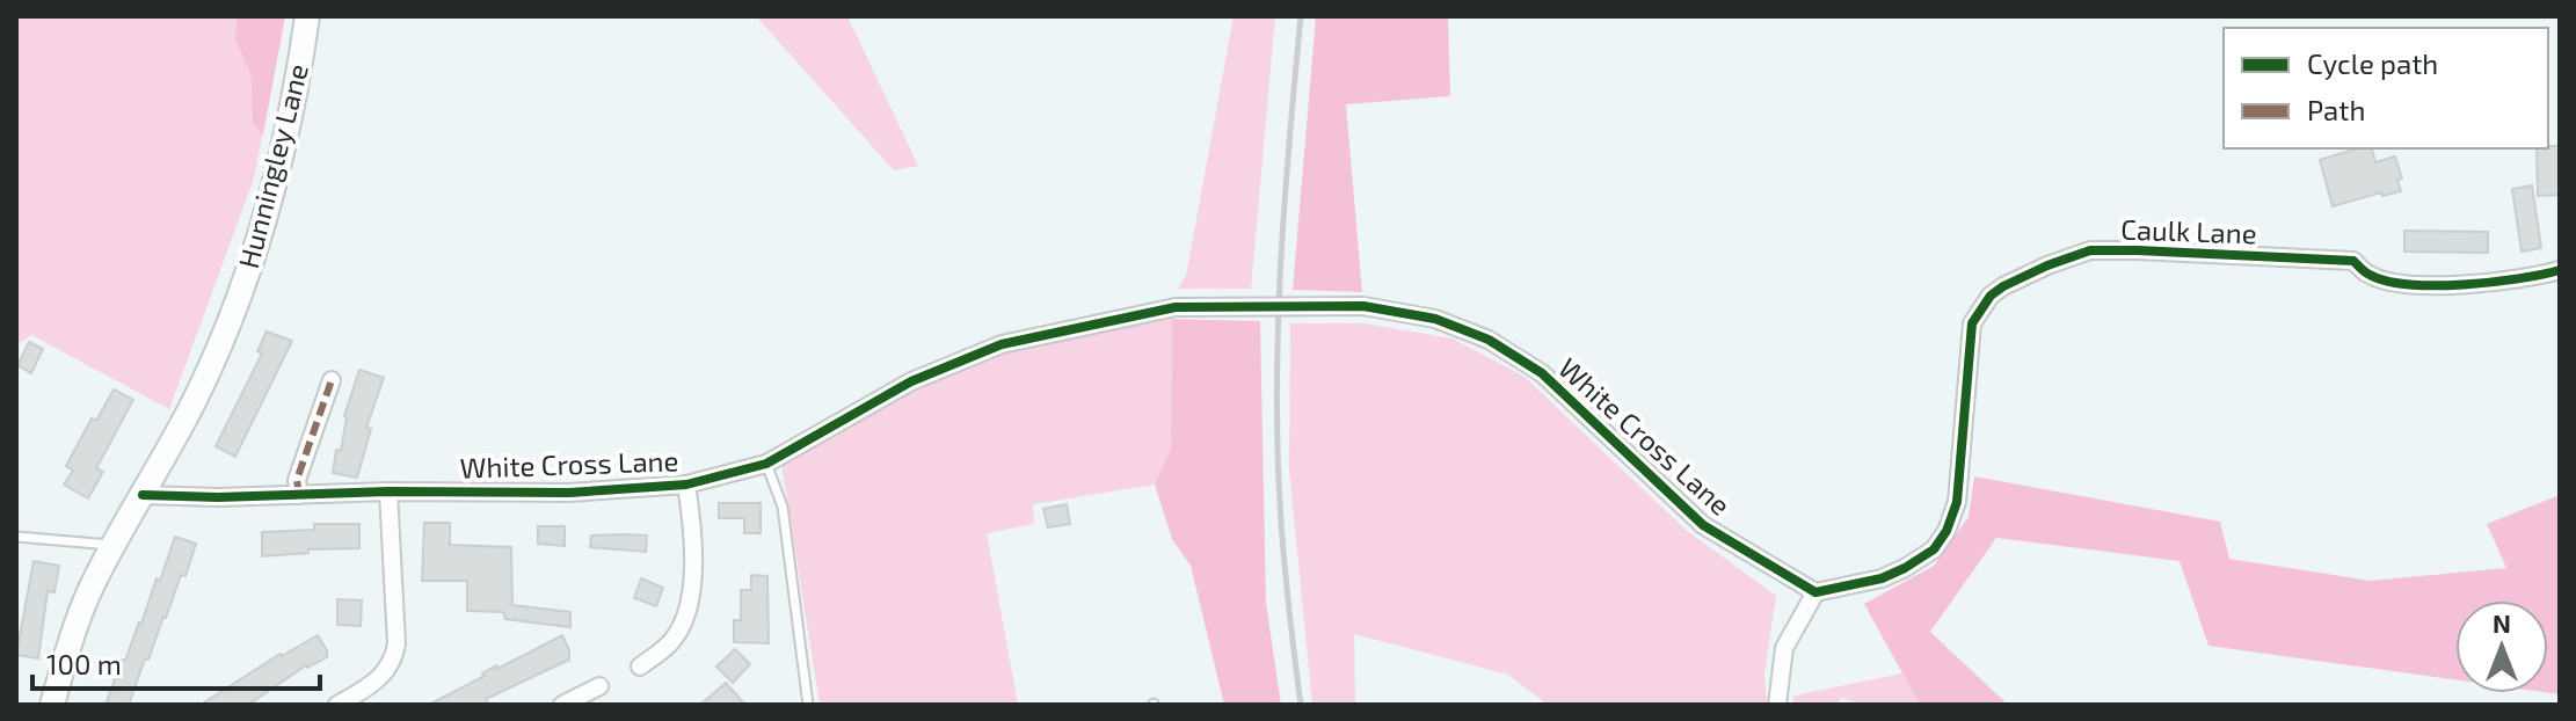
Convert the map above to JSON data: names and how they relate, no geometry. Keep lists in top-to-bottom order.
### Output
{
  "streets": {
    "main road": ["Hunningley Lane"],
    "street": ["Caulk Lane", "White Cross Lane"]
  },
  "crossings": [
    ["Hunningley Lane", "White Cross Lane"],
    ["Caulk Lane", "White Cross Lane"]
  ],
  "legend": ["Cycle path", "Path"],
  "scale_bar": "100 m",
  "north": "top"
}
